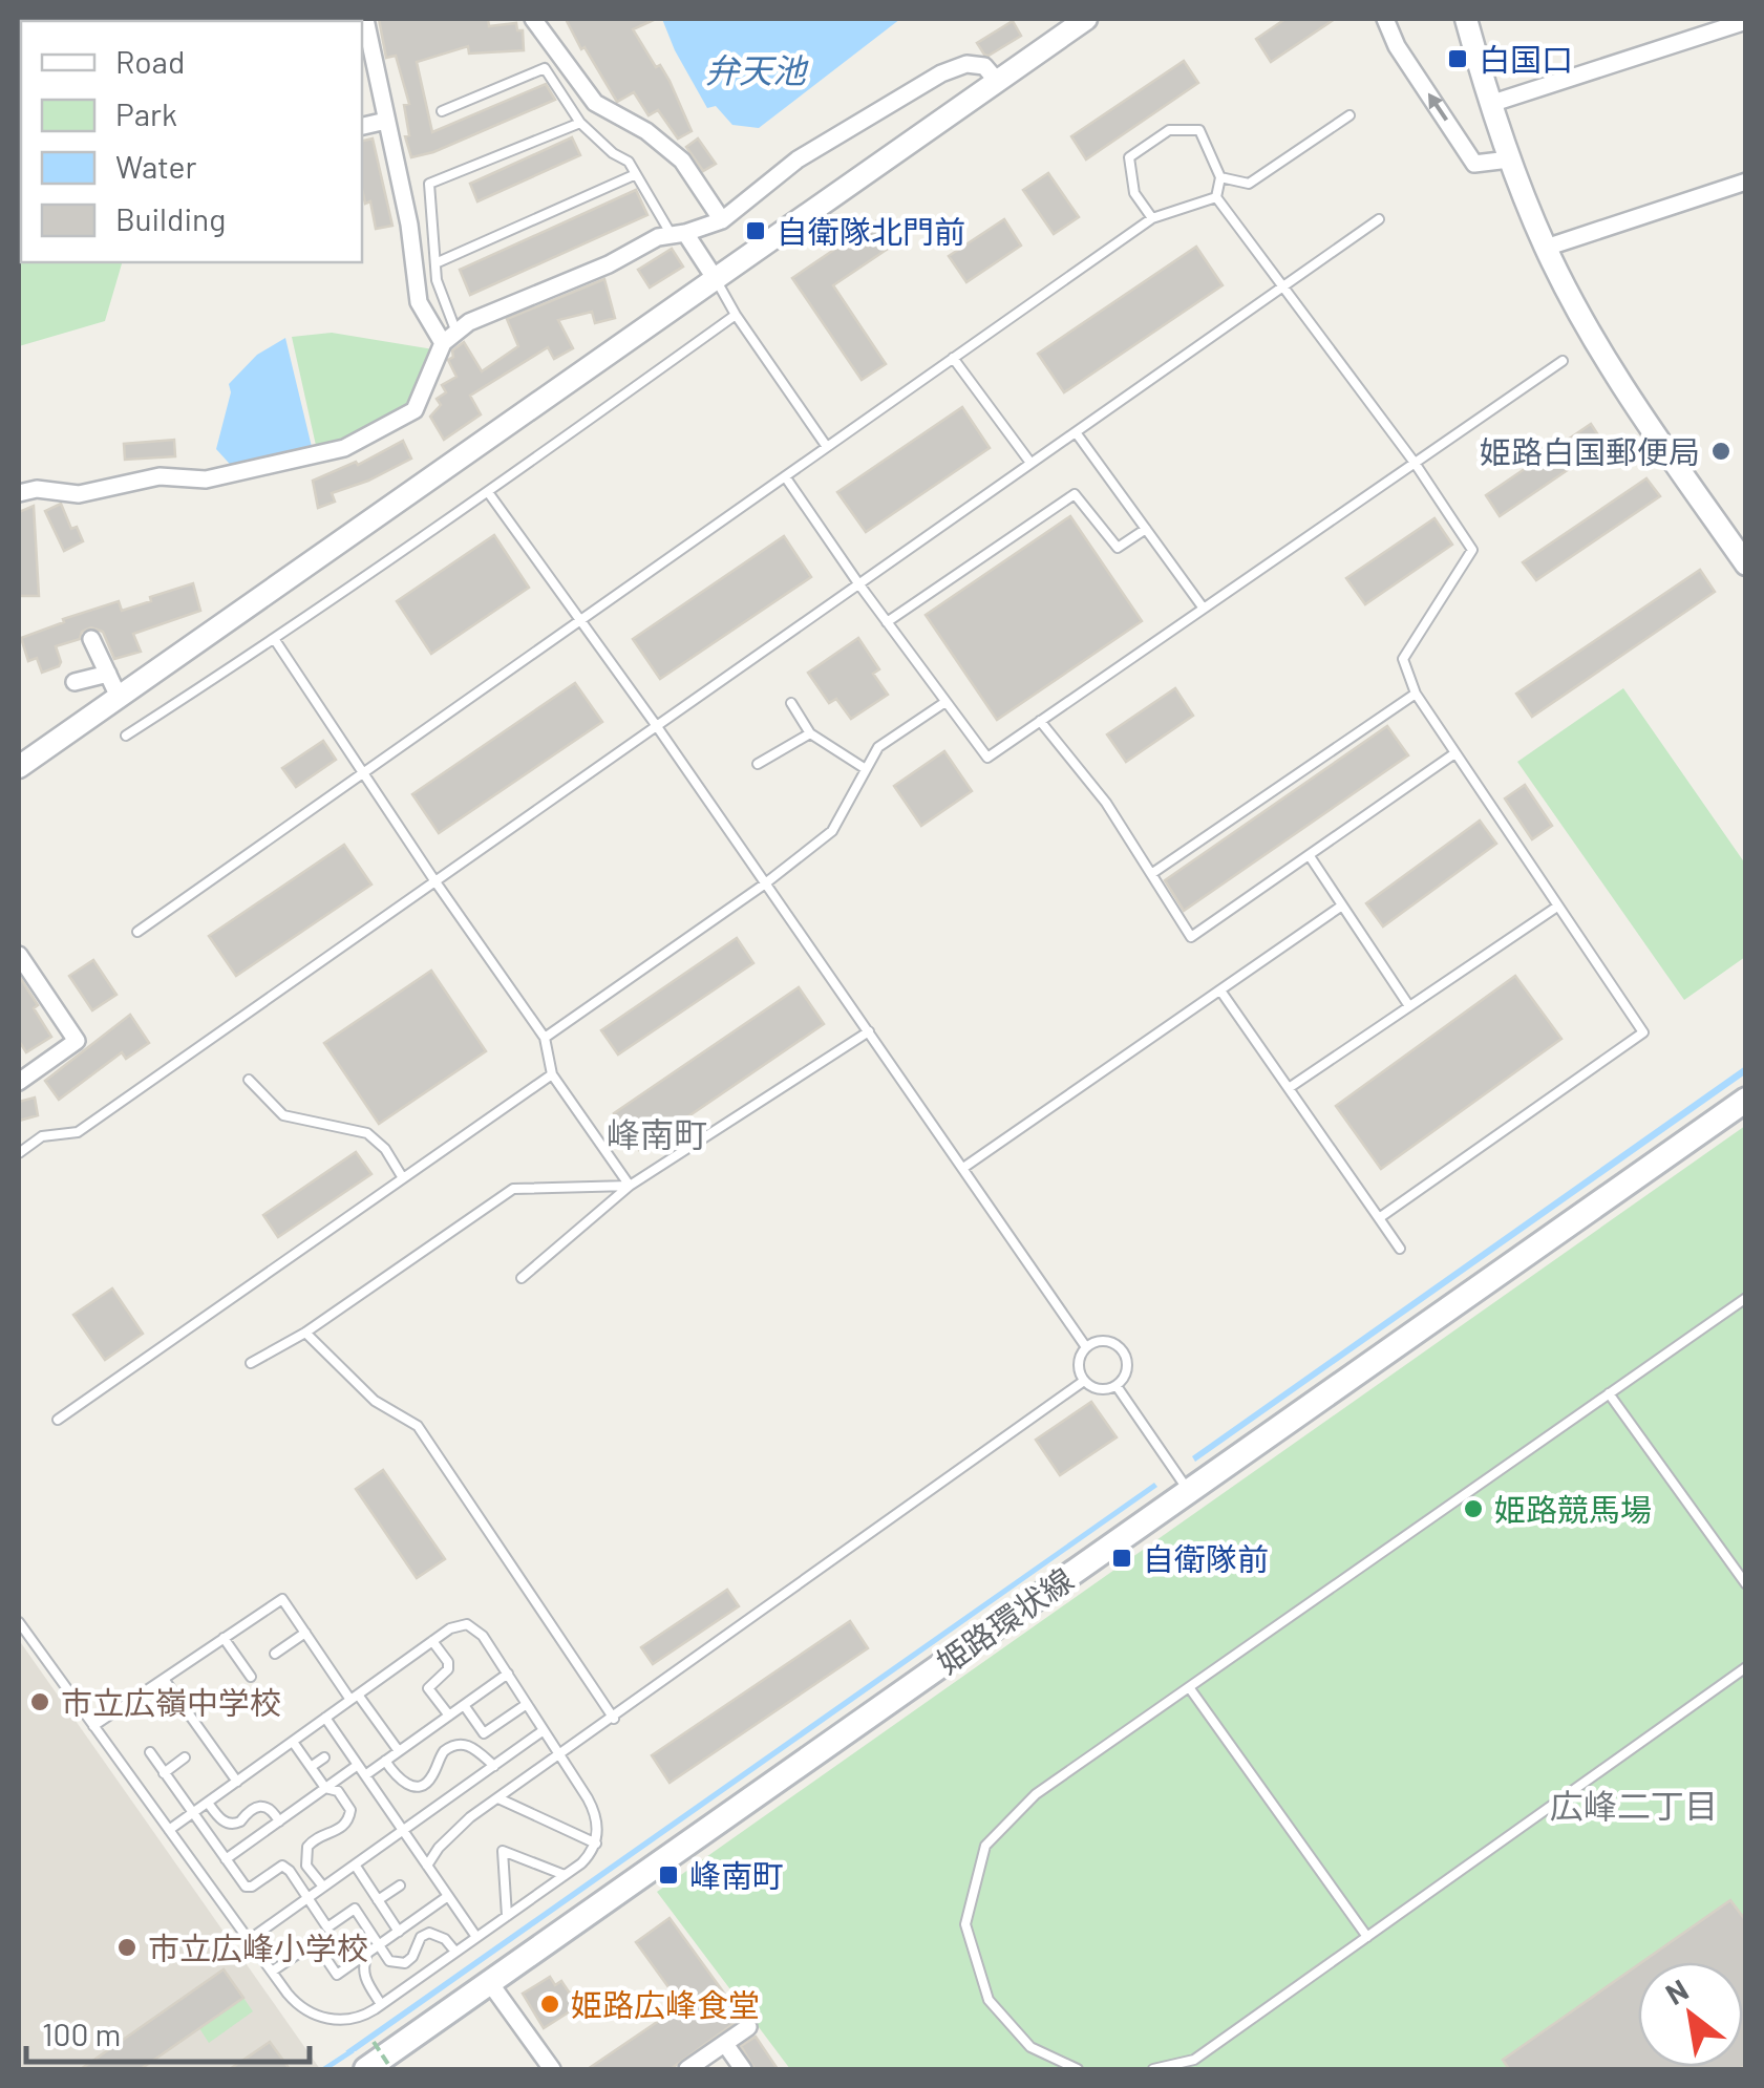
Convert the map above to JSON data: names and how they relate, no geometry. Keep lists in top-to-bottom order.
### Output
{
  "streets": {
    "main road": ["姫路環状線"]
  },
  "districts": ["峰南町", "広峰二丁目"],
  "water": ["弁天池"],
  "places": {
    "transit": [
      "白国口",
      "自衛隊北門前",
      "自衛隊前",
      "峰南町"
    ],
    "other": [
      "姫路白国郵便局",
      "姫路競馬場",
      "市立広嶺中学校",
      "市立広峰小学校",
      "姫路広峰食堂"
    ]
  },
  "legend": [
    "Road",
    "Park",
    "Water",
    "Building"
  ],
  "scale_bar": "100 m",
  "north": "top left"
}
